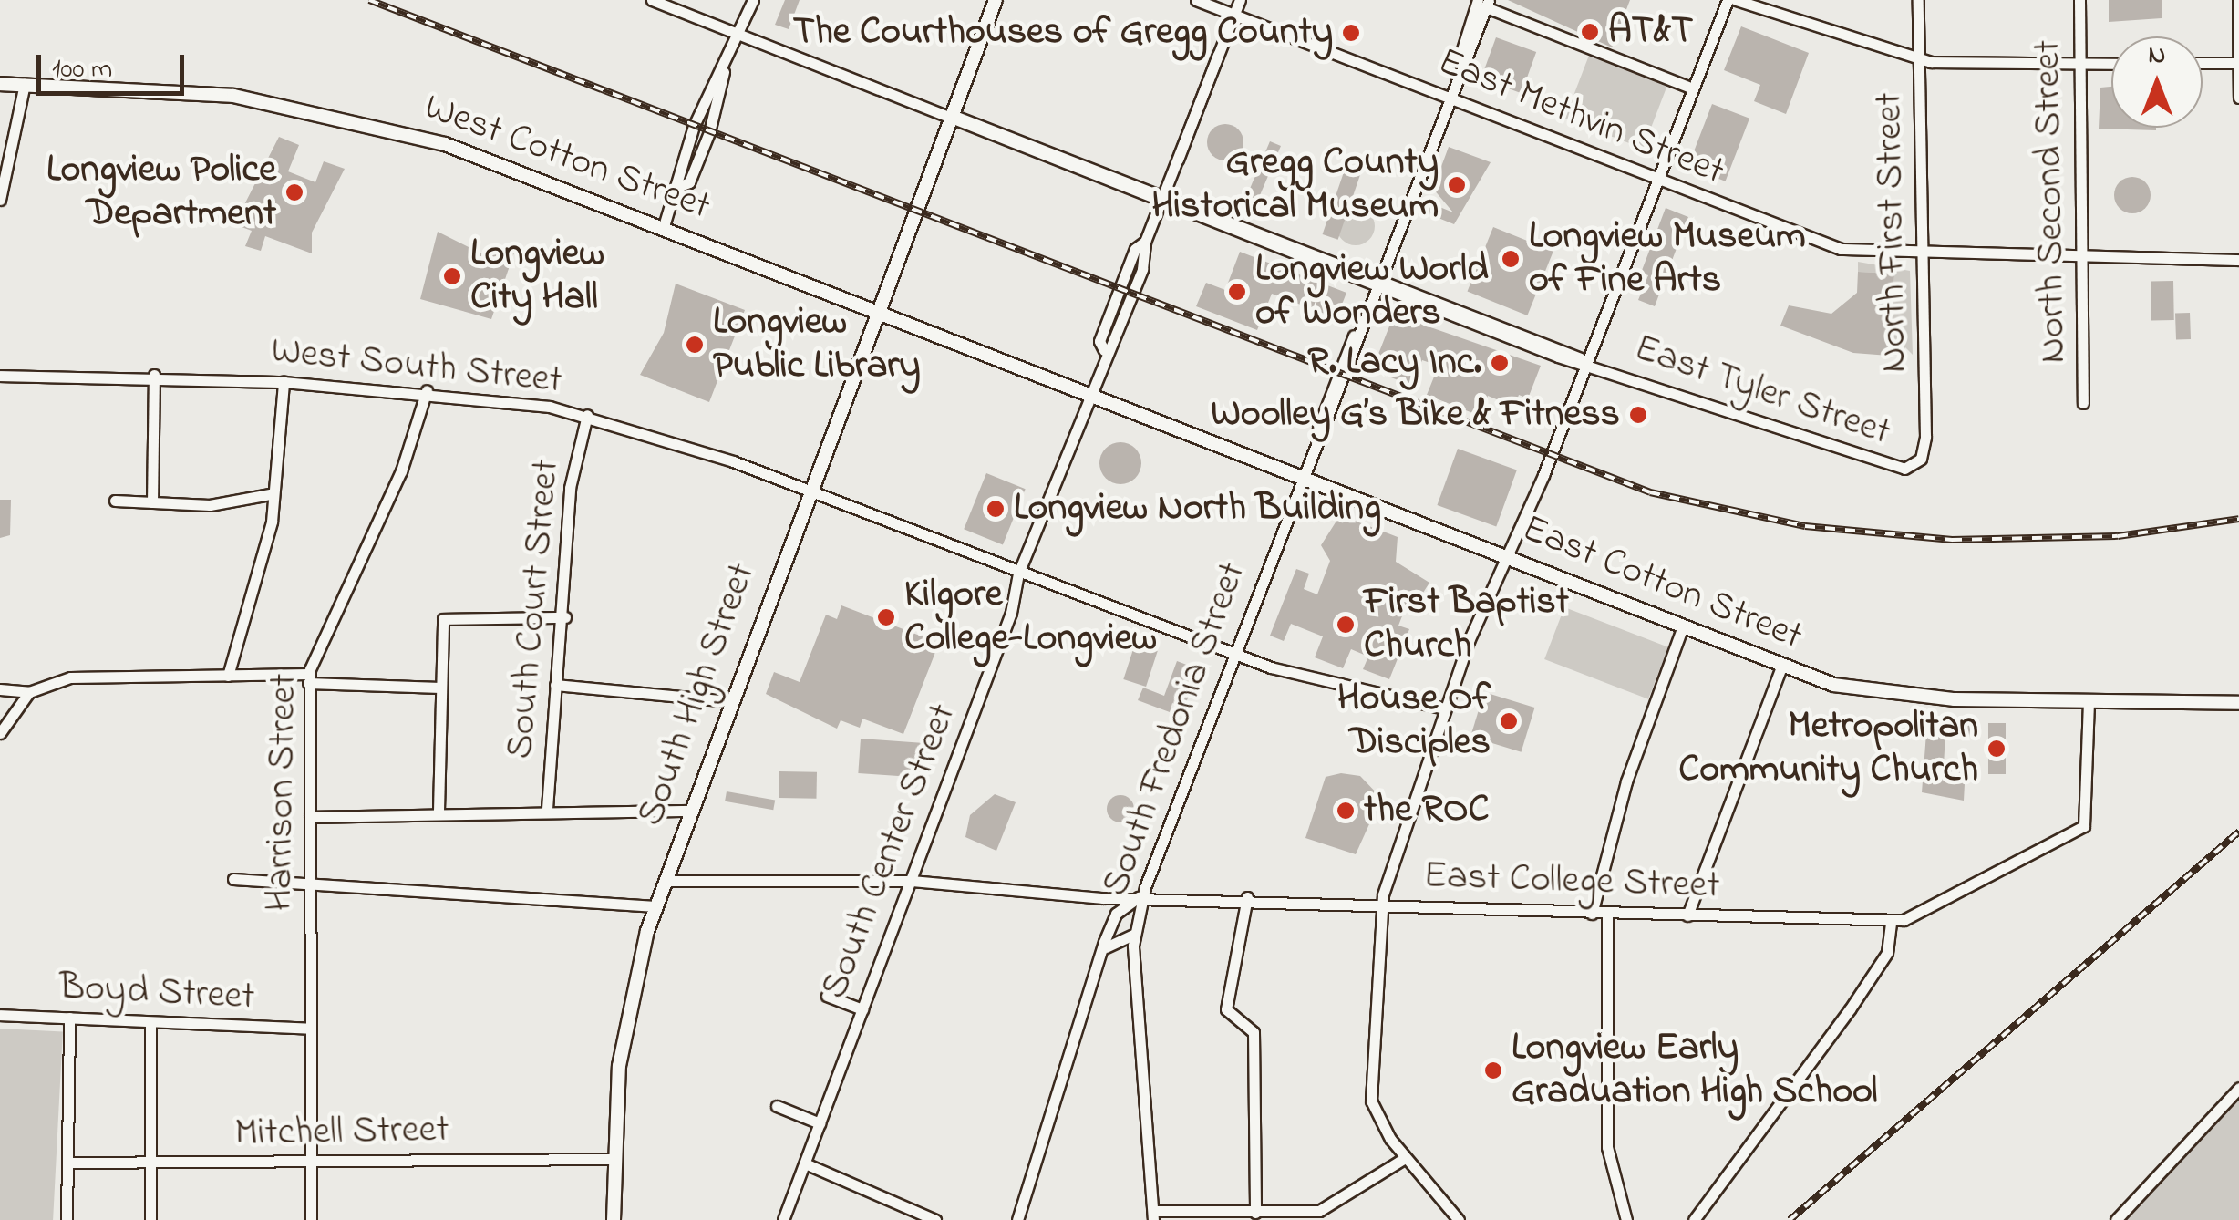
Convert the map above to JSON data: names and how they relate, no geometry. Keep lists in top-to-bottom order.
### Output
{
  "streets": {
    "main road": ["West Cotton Street", "East Cotton Street", "South High Street"],
    "street": [
      "East Methvin Street",
      "North Second Street",
      "North First Street",
      "West South Street",
      "East Tyler Street",
      "South Court Street",
      "South Fredonia Street",
      "Harrison Street",
      "South Center Street",
      "East College Street",
      "Boyd Street",
      "Mitchell Street"
    ]
  },
  "crossings": [
    ["East Methvin Street", "North Second Street"],
    ["East Methvin Street", "North First Street"],
    ["East Methvin Street", "South Fredonia Street"],
    ["West Cotton Street", "East Cotton Street"],
    ["West Cotton Street", "South High Street"],
    ["West Cotton Street", "South Center Street"],
    ["North First Street", "East Tyler Street"],
    ["West South Street", "South Court Street"],
    ["West South Street", "South High Street"],
    ["West South Street", "South Fredonia Street"],
    ["West South Street", "Harrison Street"],
    ["West South Street", "South Center Street"],
    ["East Tyler Street", "South High Street"],
    ["East Tyler Street", "South Fredonia Street"],
    ["East Cotton Street", "South Fredonia Street"],
    ["East Cotton Street", "South Center Street"],
    ["East Cotton Street", "East College Street"],
    ["South High Street", "East College Street"],
    ["South High Street", "Mitchell Street"],
    ["South Fredonia Street", "East College Street"],
    ["Harrison Street", "Boyd Street"],
    ["Harrison Street", "Mitchell Street"],
    ["South Center Street", "East College Street"]
  ],
  "places": [
    "AT&T",
    "The Courthouses of Gregg County",
    "Gregg County Historical Museum",
    "Longview Police Department",
    "Longview Museum of Fine Arts",
    "Longview City Hall",
    "Longview World of Wonders",
    "Longview Public Library",
    "R. Lacy Inc.",
    "Woolley G’s Bike & Fitness",
    "Longview North Building",
    "Kilgore College-Longview",
    "First Baptist Church",
    "House Of Disciples",
    "Metropolitan Community Church",
    "the ROC",
    "Longview Early Graduation High School"
  ],
  "scale_bar": "100 m",
  "north": "top"
}
